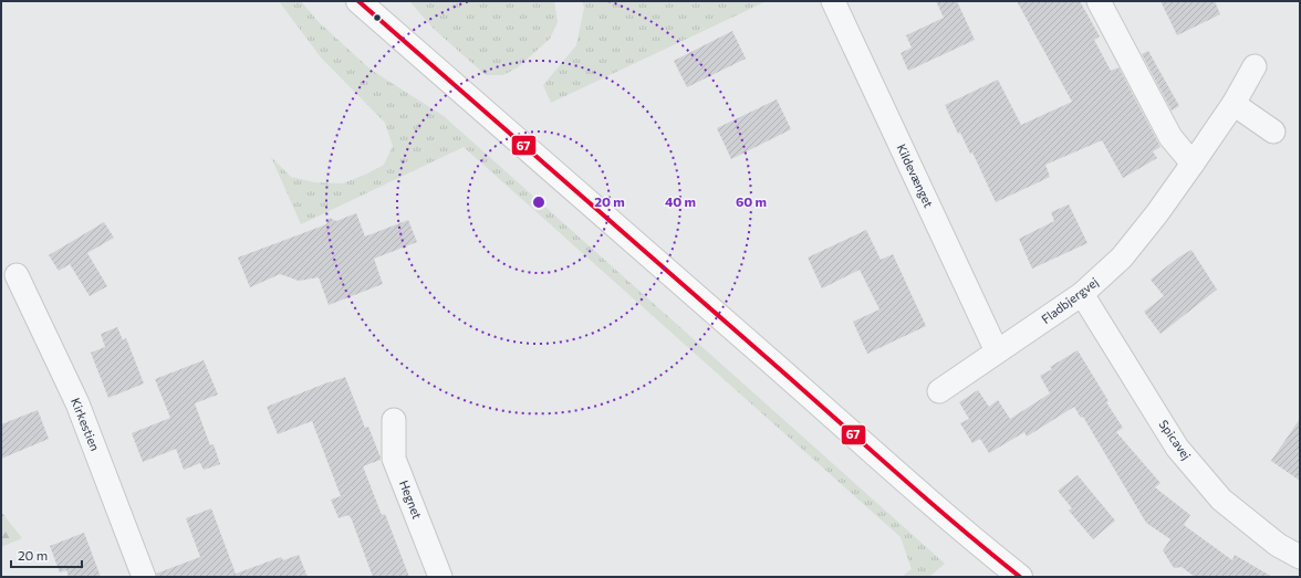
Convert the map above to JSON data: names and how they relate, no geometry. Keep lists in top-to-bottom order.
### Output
{
  "streets": {
    "street": [
      "Kildevænget",
      "Fladbjergvej",
      "Kirkestien",
      "Spicavej",
      "Hegnet"
    ]
  },
  "crossings": [
    ["Kildevænget", "Fladbjergvej"],
    ["Fladbjergvej", "Spicavej"]
  ],
  "lines": ["transit line 67"],
  "scale_bar": "20 m",
  "rings": ["20 m", "40 m", "60 m"]
}
